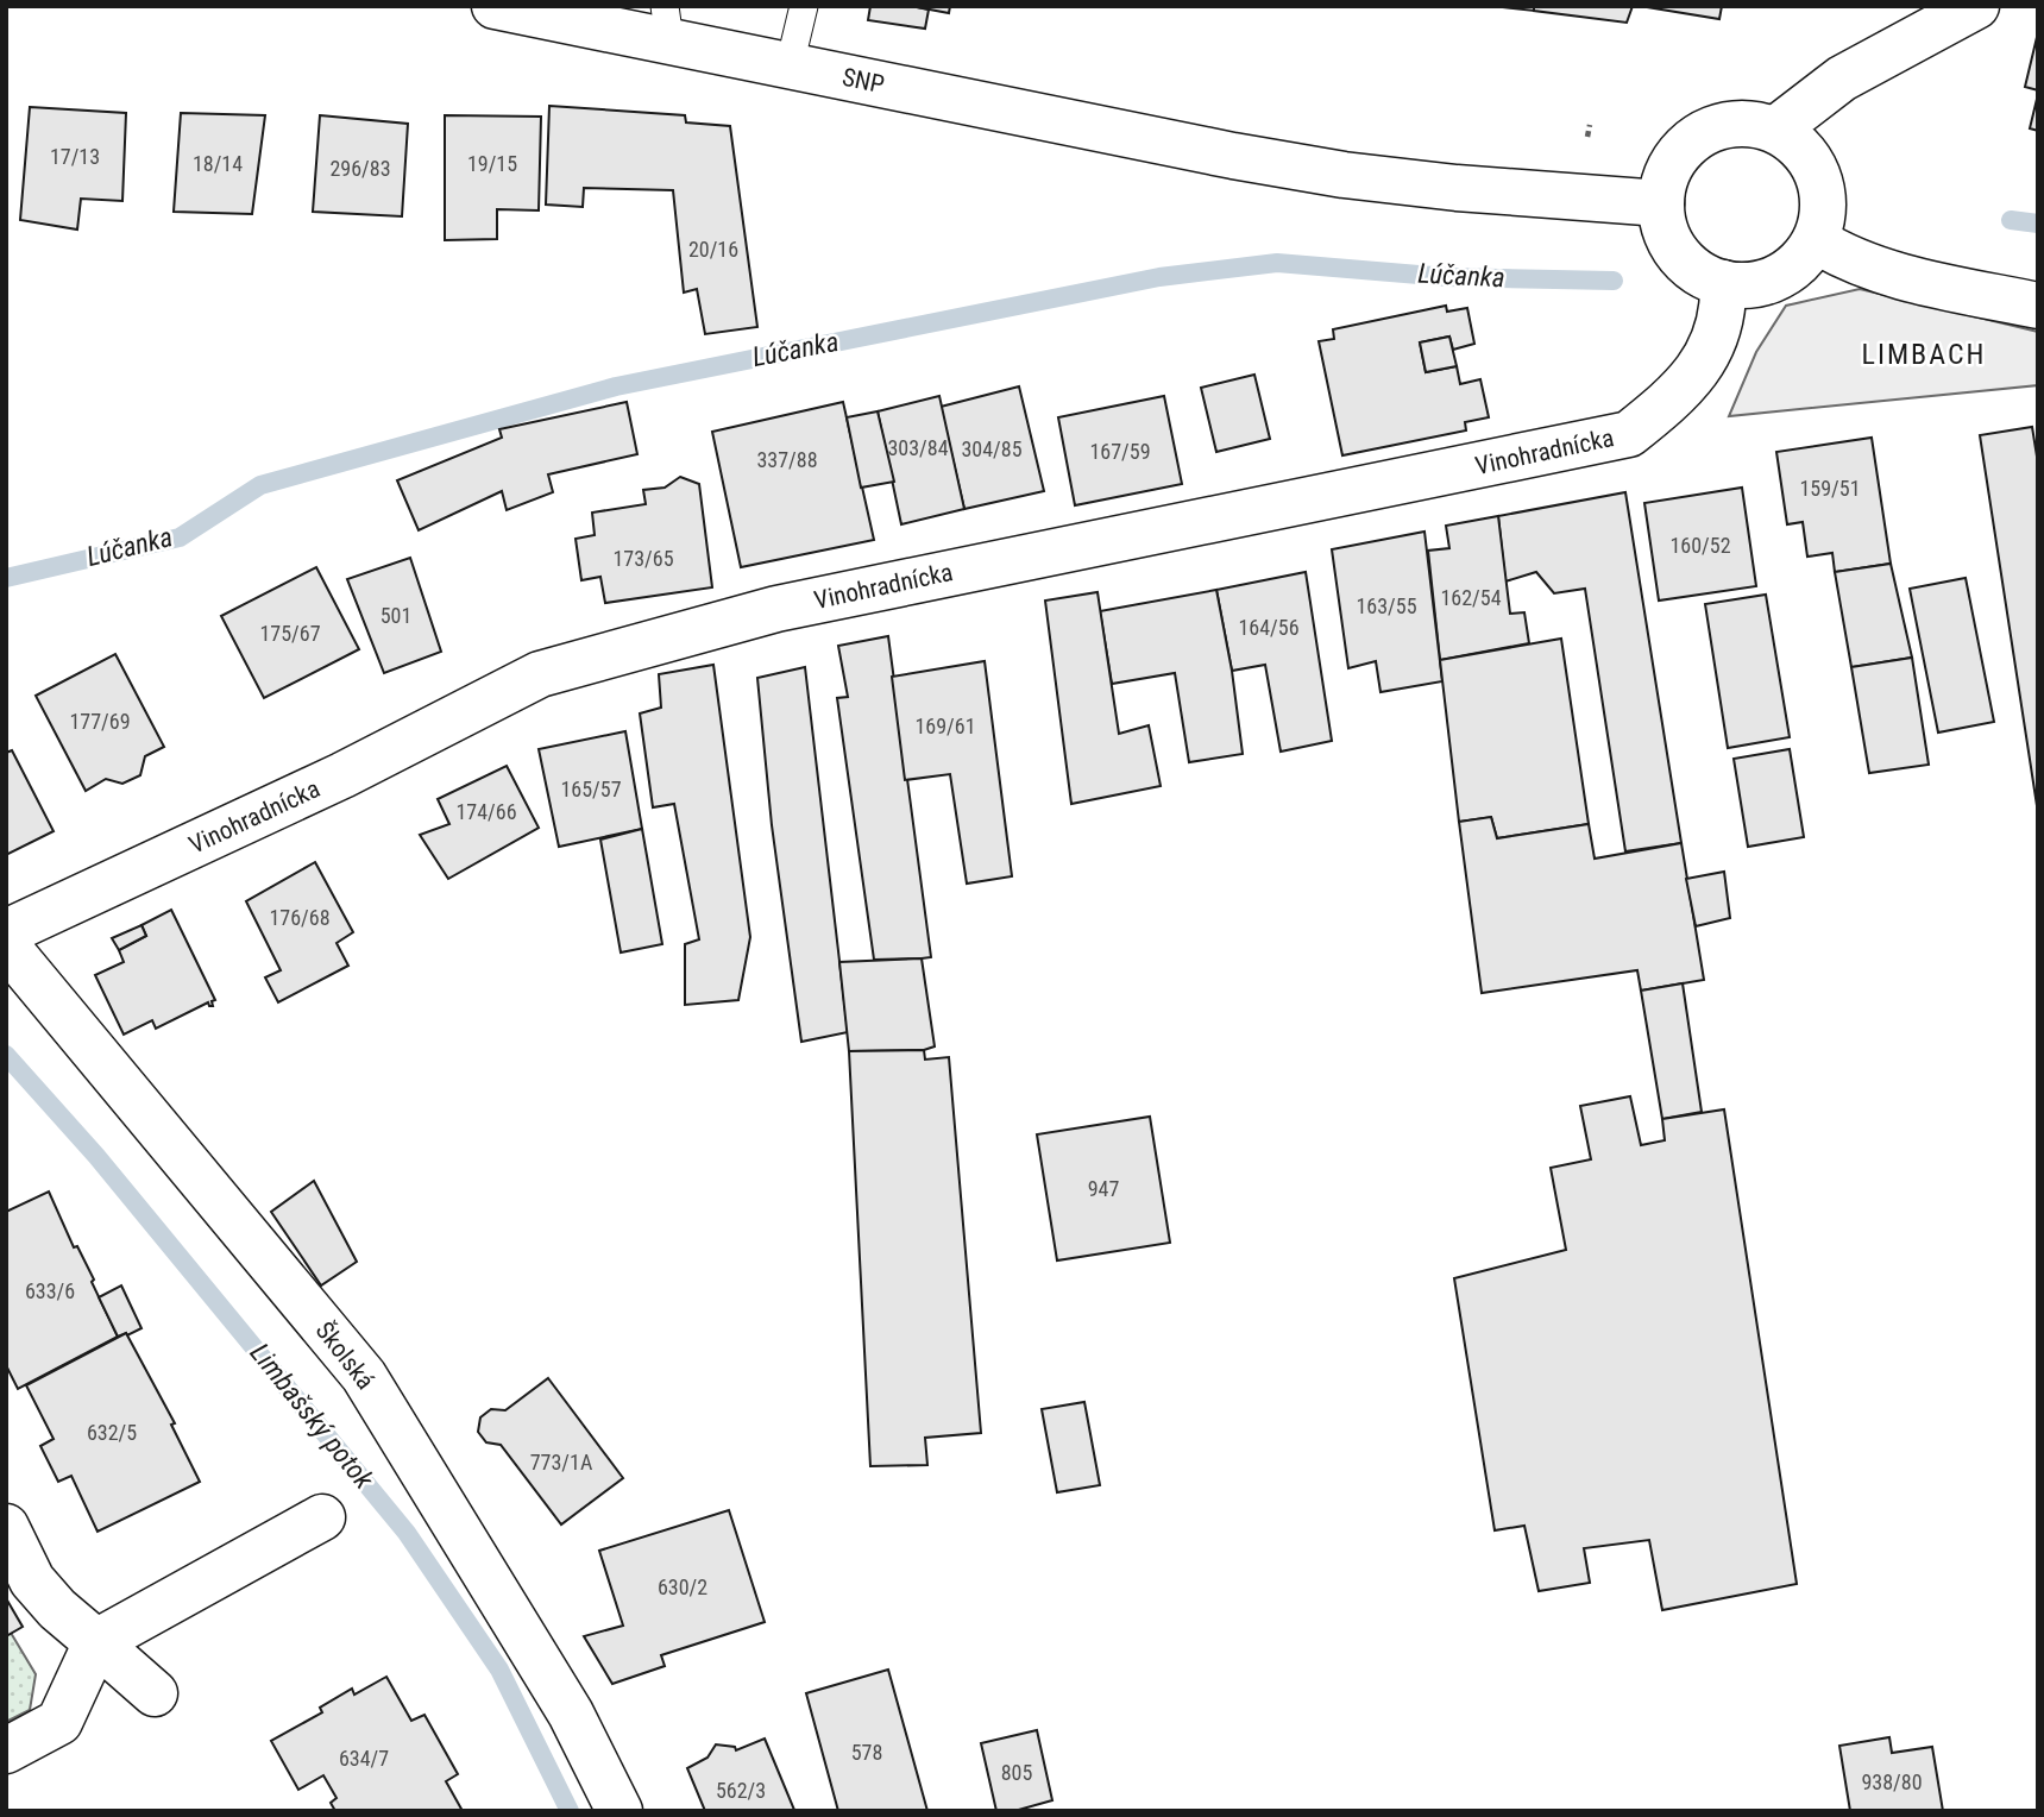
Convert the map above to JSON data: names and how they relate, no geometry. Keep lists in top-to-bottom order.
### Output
{
  "streets": {
    "street": ["SNP", "Vinohradnícka", "Školská"]
  },
  "crossings": [
    ["SNP", "Vinohradnícka"]
  ],
  "districts": ["LIMBACH"],
  "water": ["Lúčanka", "Limbašský potok"],
  "house_numbers": [
    "17/13",
    "18/14",
    "19/15",
    "296/83",
    "20/16",
    "303/84",
    "304/85",
    "167/59",
    "337/88",
    "159/51",
    "160/52",
    "173/65",
    "162/54",
    "163/55",
    "501",
    "164/56",
    "175/67",
    "177/69",
    "169/61",
    "165/57",
    "174/66",
    "176/68",
    "947",
    "633/6",
    "632/5",
    "773/1A",
    "630/2",
    "578",
    "634/7",
    "805",
    "938/80",
    "562/3"
  ]
}
